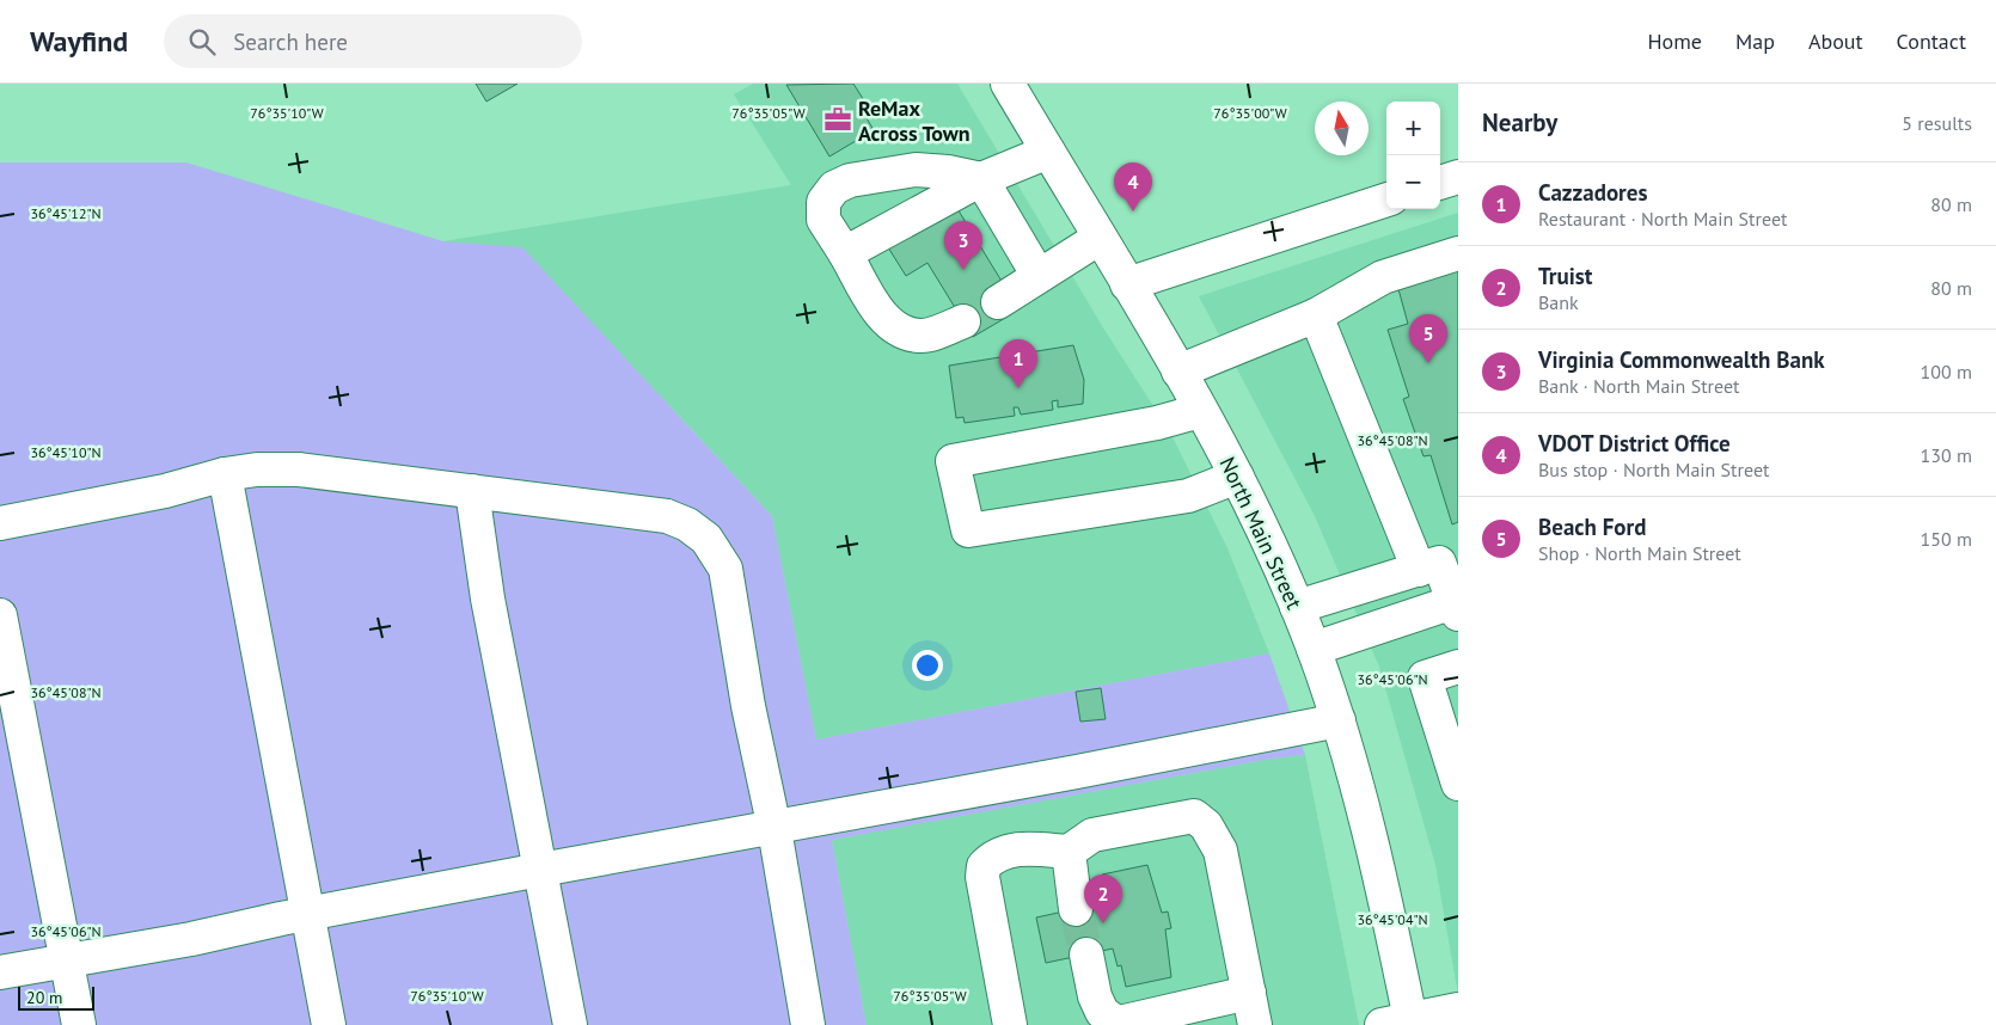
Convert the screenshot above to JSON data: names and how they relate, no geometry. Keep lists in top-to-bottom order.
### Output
{
  "streets": {
    "main road": ["North Main Street"]
  },
  "places": {
    "office": ["ReMax Across Town"]
  },
  "scale_bar": "20 m",
  "north": "top",
  "page": {
    "header": "Wayfind",
    "search": "Search here",
    "nav": [
      "Home",
      "Map",
      "About",
      "Contact"
    ],
    "heading": ["Nearby", "5 results"],
    "map_buttons": ["+", "−"],
    "list": [
      {
        "mark": "1",
        "name": "Cazzadores",
        "note": "Restaurant · North Main Street",
        "value": "80 m"
      },
      {
        "mark": "2",
        "name": "Truist",
        "note": "Bank",
        "value": "80 m"
      },
      {
        "mark": "3",
        "name": "Virginia Commonwealth Bank",
        "note": "Bank · North Main Street",
        "value": "100 m"
      },
      {
        "mark": "4",
        "name": "VDOT District Office",
        "note": "Bus stop · North Main Street",
        "value": "130 m"
      },
      {
        "mark": "5",
        "name": "Beach Ford",
        "note": "Shop · North Main Street",
        "value": "150 m"
      }
    ],
    "pins": [
      "4",
      "3",
      "5",
      "1",
      "2"
    ],
    "scale": "20 m"
  },
  "coordinates": [
    "76°35'10\"W",
    "76°35'05\"W",
    "76°35'00\"W",
    "36°45'12\"N",
    "36°45'08\"N",
    "36°45'10\"N",
    "36°45'06\"N",
    "36°45'04\"N"
  ]
}
